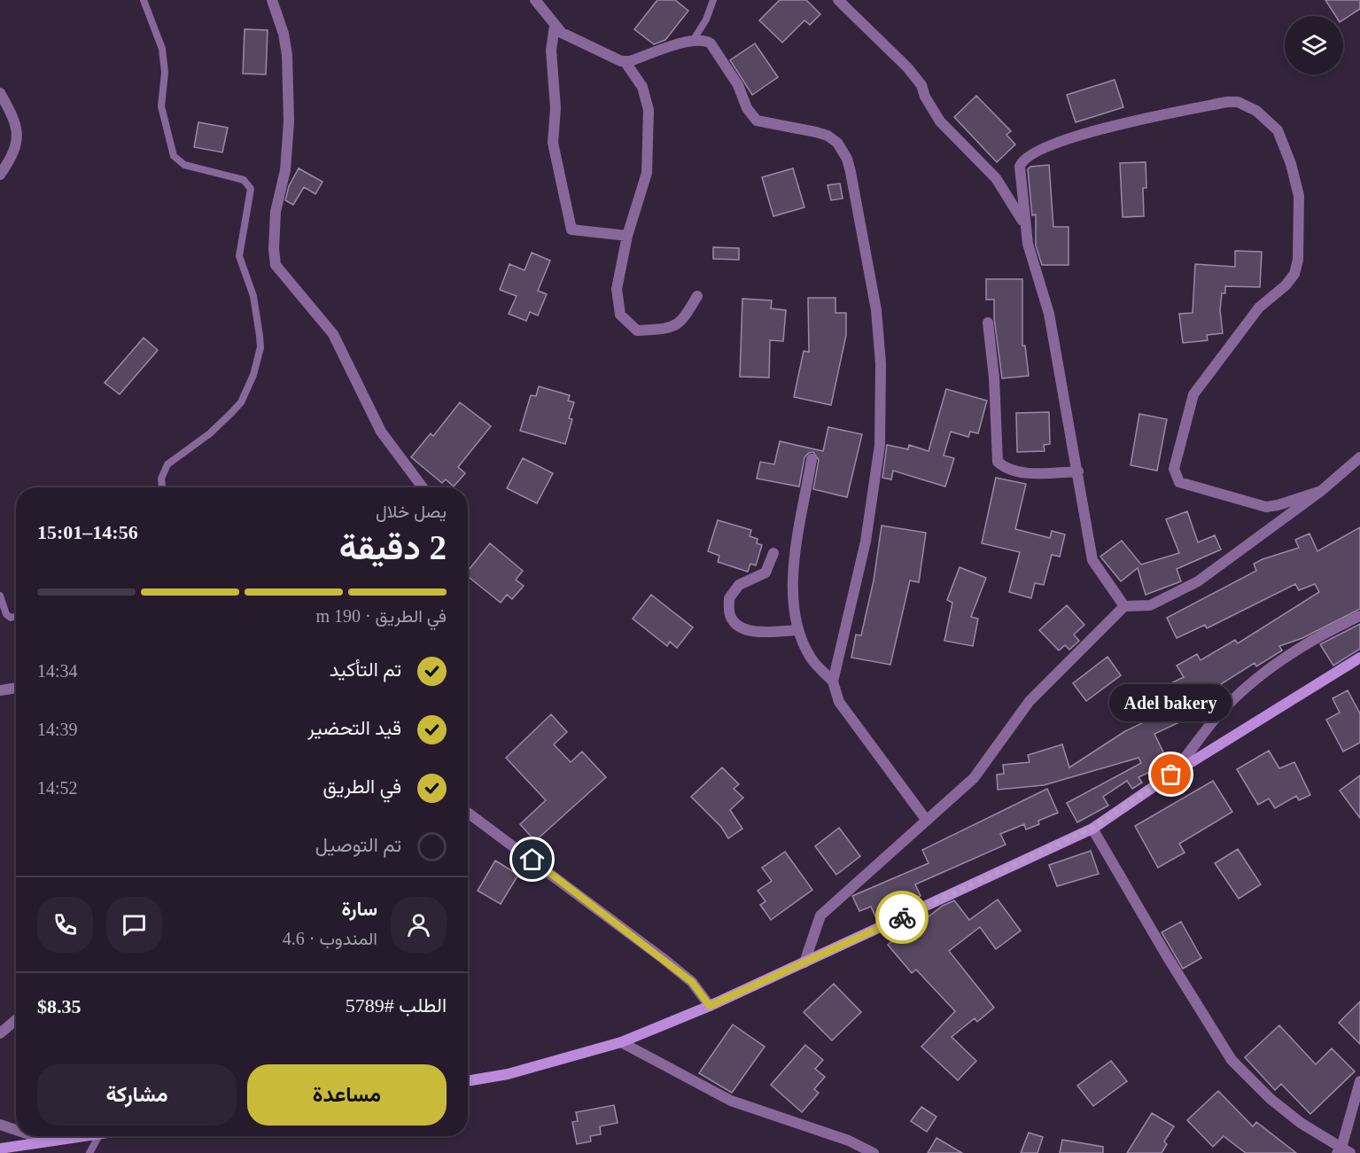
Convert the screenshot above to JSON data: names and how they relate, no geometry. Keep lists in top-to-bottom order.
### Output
{
  "places": ["Adel bakery"],
  "page": {
    "heading": ["2 دقيقة", "يصل خلال", "14:56–15:01"],
    "panel": [
      "سارة",
      "المندوب · 4.6",
      "الطلب #5789",
      "$8.35"
    ],
    "bar": "في الطريق · 190 m",
    "list": [
      ["تم التأكيد", "14:34"],
      ["قيد التحضير", "14:39"],
      ["في الطريق", "14:52"],
      "تم التوصيل"
    ],
    "bubble": "Adel bakery",
    "buttons": ["مساعدة", "مشاركة"]
  }
}
